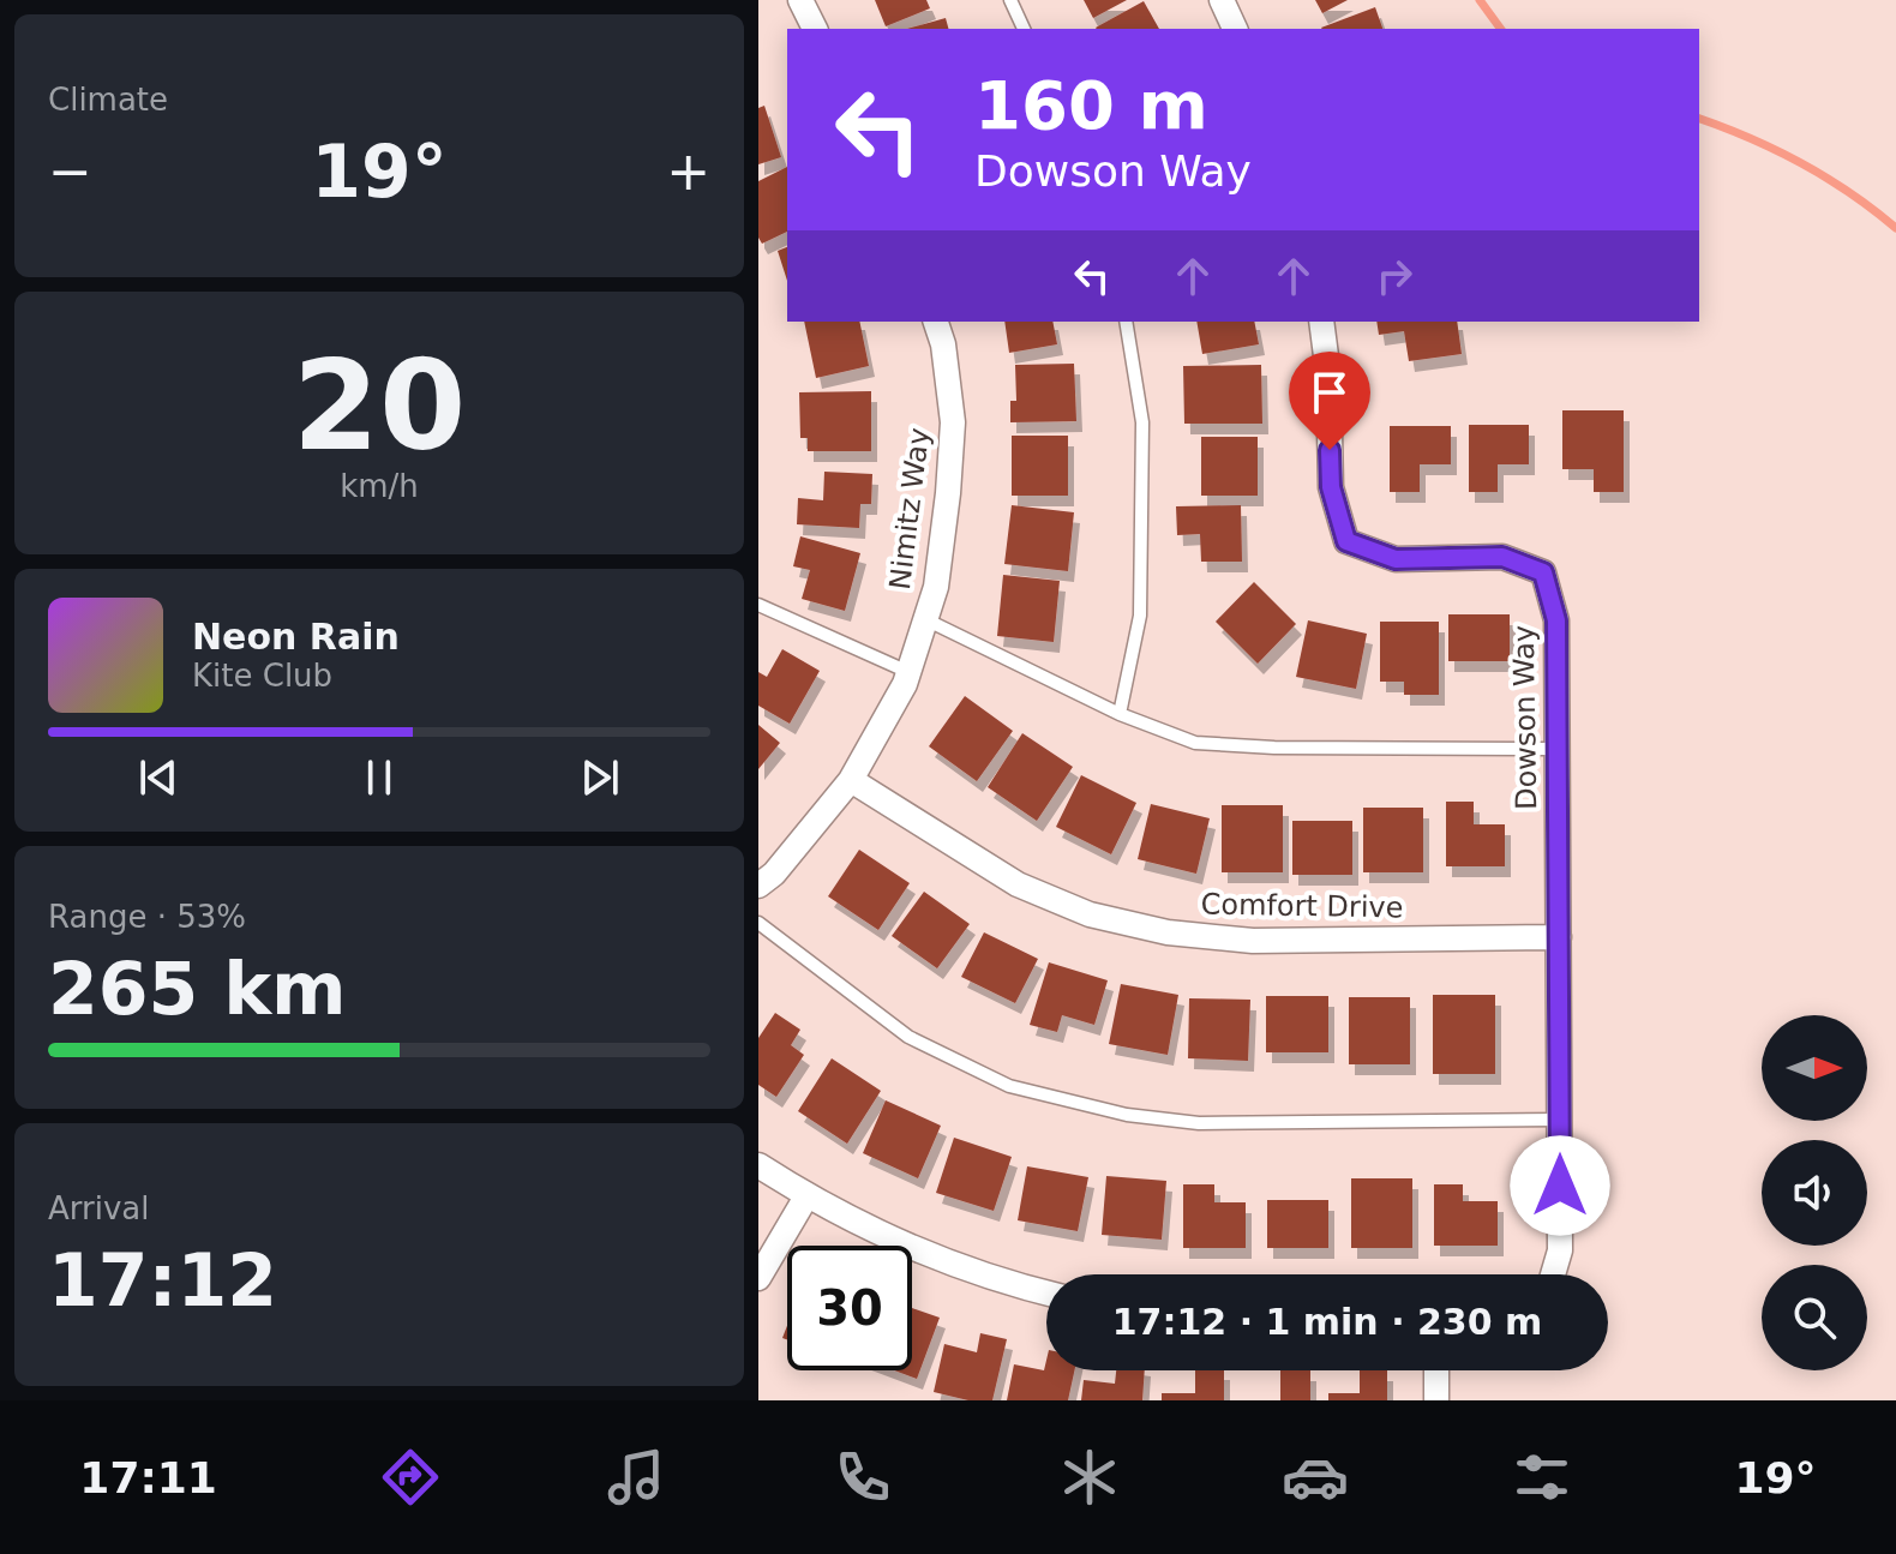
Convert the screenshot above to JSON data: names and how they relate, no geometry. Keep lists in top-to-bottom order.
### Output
{
  "streets": {
    "street": ["Nimitz Way", "Dowson Way", "Comfort Drive"]
  },
  "crossings": [
    ["Nimitz Way", "Comfort Drive"],
    ["Dowson Way", "Comfort Drive"]
  ],
  "north": "right",
  "page": {
    "tile": [
      "Climate",
      ["20", "km/h"],
      ["Range · 53%", "265 km"],
      ["Arrival", "17:12"]
    ],
    "turn": ["160 m", "Dowson Way"],
    "heat": ["−", "19°", "+"],
    "song": ["Neon Rain", "Kite Club"],
    "limit": "30",
    "trip": "17:12 · 1 min · 230 m",
    "tabs": ["17:11", "19°"]
  }
}
